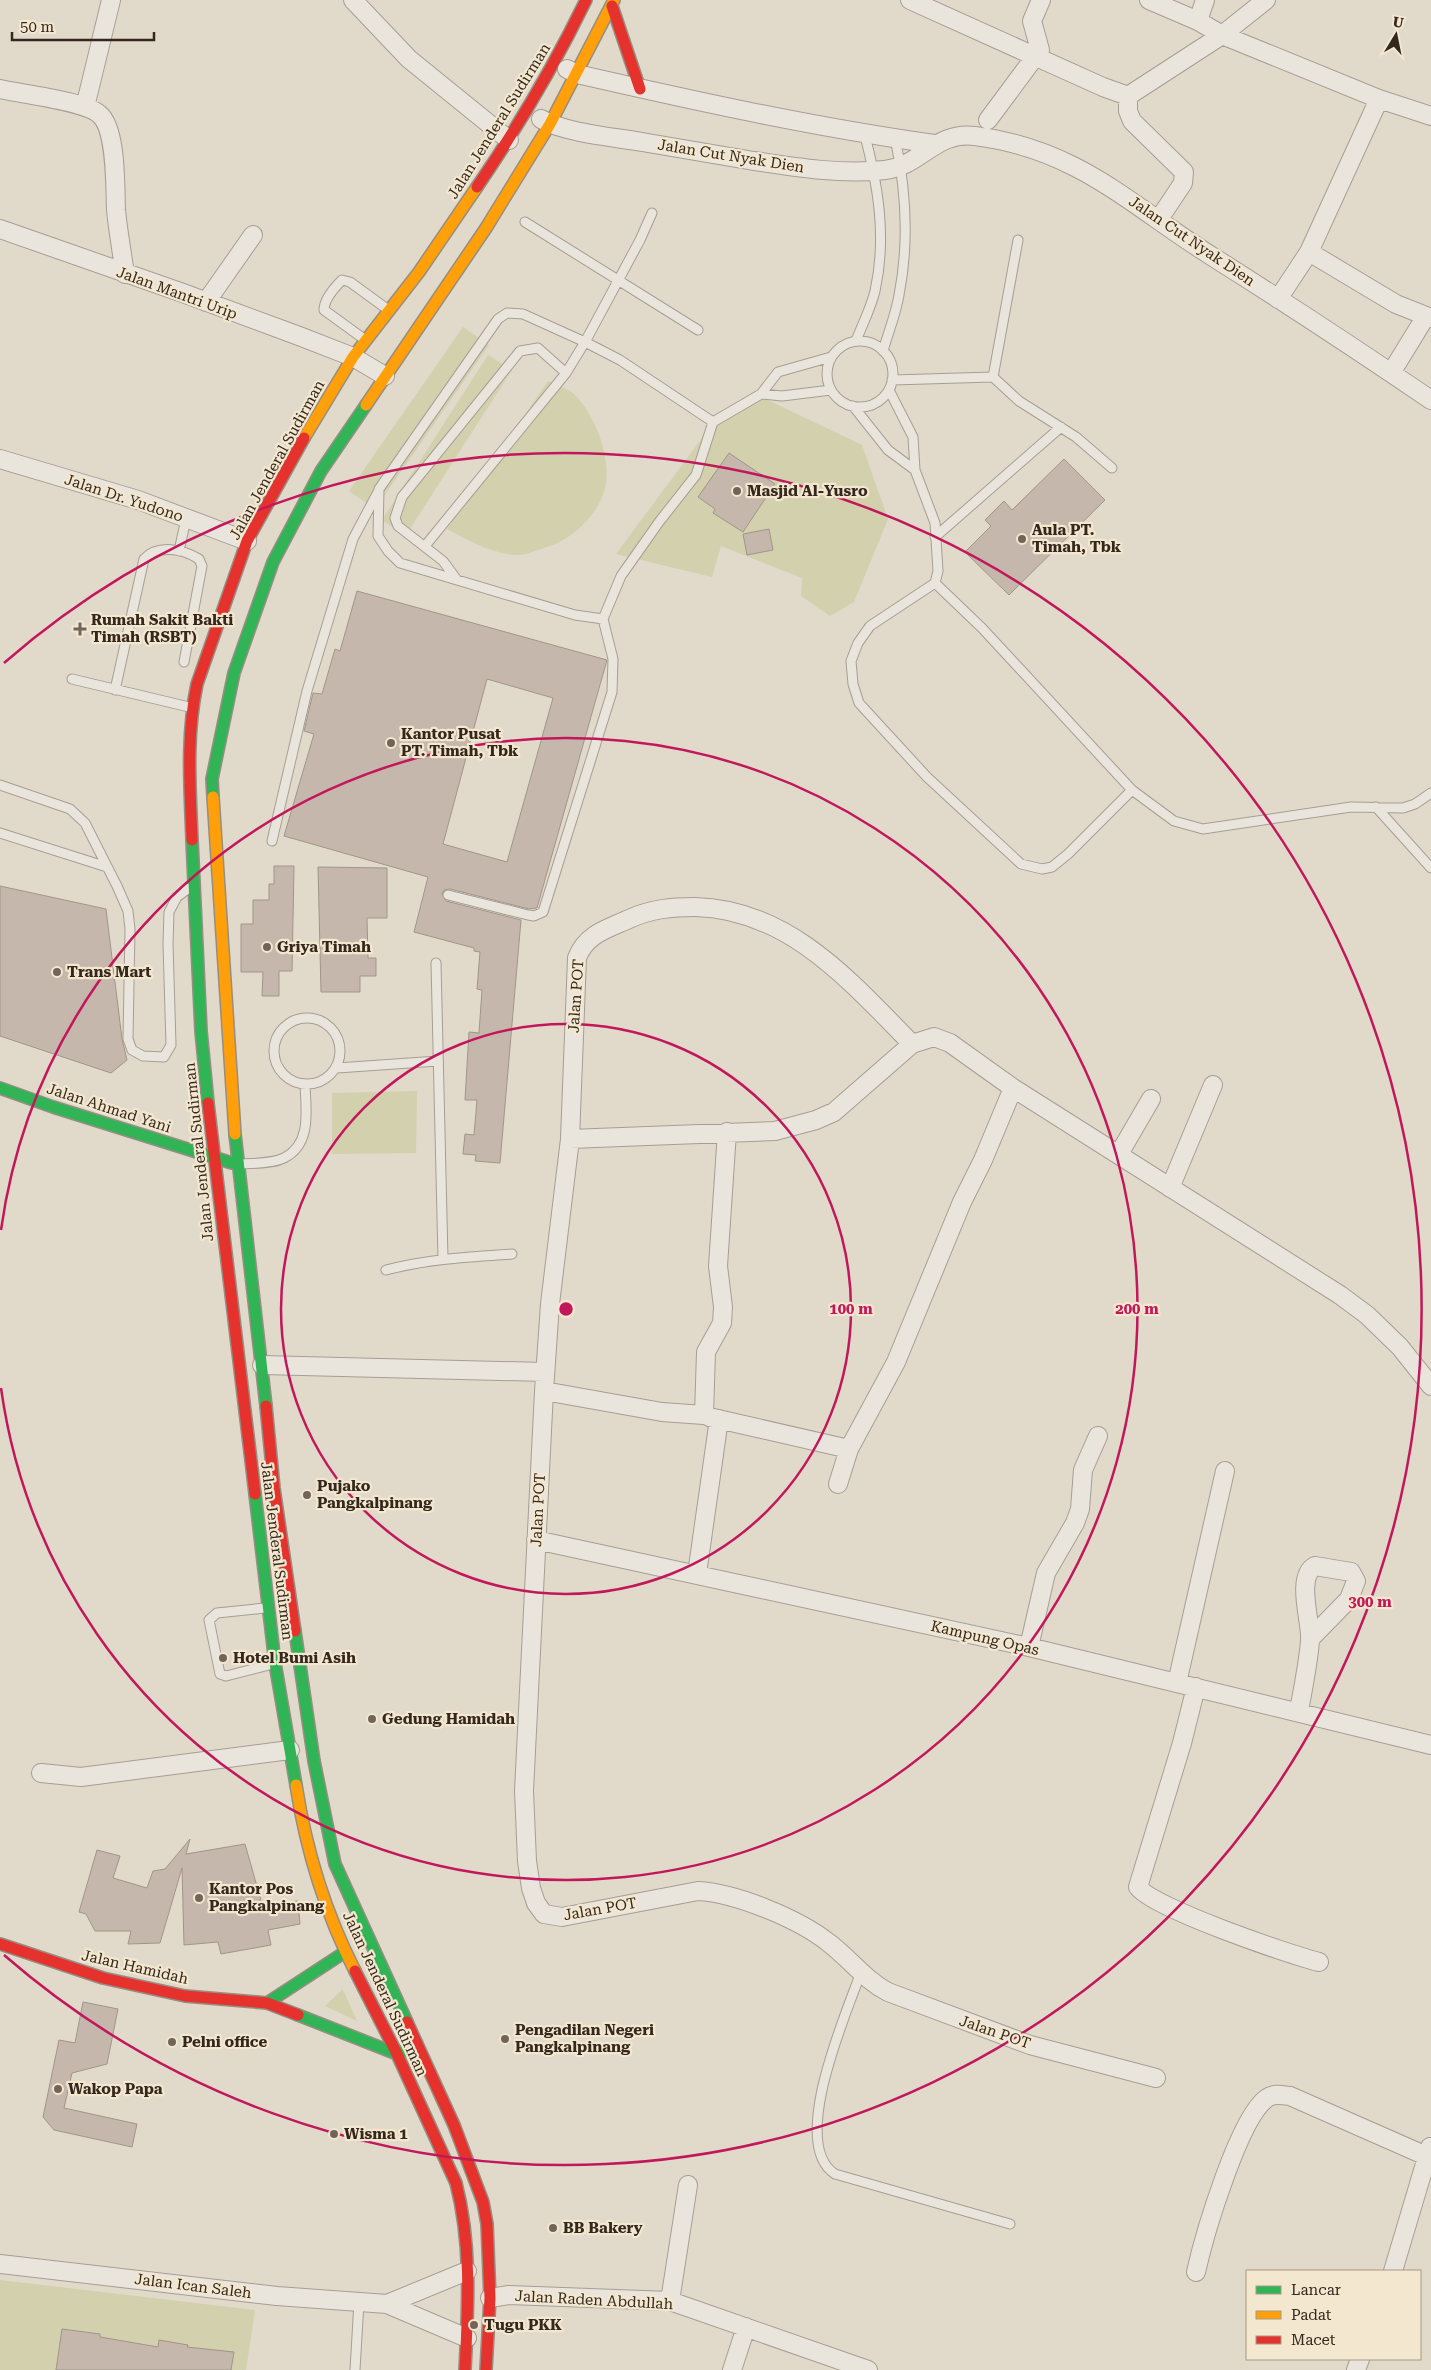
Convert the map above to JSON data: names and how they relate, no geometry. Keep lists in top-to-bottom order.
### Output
{
  "streets": {
    "main road": ["Jalan Jenderal Sudirman", "Jalan Ahmad Yani", "Jalan Hamidah"],
    "street": [
      "Jalan Cut Nyak Dien",
      "Jalan Mantri Urip",
      "Jalan Dr. Yudono",
      "Jalan POT",
      "Kampung Opas",
      "Jalan Ican Saleh",
      "Jalan Raden Abdullah"
    ]
  },
  "crossings": [
    ["Jalan Jenderal Sudirman", "Jalan Cut Nyak Dien"],
    ["Jalan Jenderal Sudirman", "Jalan Mantri Urip"],
    ["Jalan Jenderal Sudirman", "Jalan Dr. Yudono"],
    ["Jalan Jenderal Sudirman", "Jalan Ahmad Yani"],
    ["Jalan Jenderal Sudirman", "Jalan Hamidah"],
    ["Jalan Jenderal Sudirman", "Jalan Ican Saleh"],
    ["Jalan Jenderal Sudirman", "Jalan Raden Abdullah"],
    ["Jalan POT", "Kampung Opas"]
  ],
  "places": {
    "other": [
      "Masjid Al-Yusro",
      "Aula PT. Timah, Tbk",
      "Kantor Pusat PT. Timah, Tbk",
      "Griya Timah",
      "Trans Mart",
      "Pujako Pangkalpinang",
      "Hotel Bumi Asih",
      "Gedung Hamidah",
      "Kantor Pos Pangkalpinang",
      "Pengadilan Negeri Pangkalpinang",
      "Pelni office",
      "Wakop Papa",
      "Wisma 1",
      "BB Bakery",
      "Tugu PKK"
    ],
    "health": ["Rumah Sakit Bakti Timah (RSBT)"]
  },
  "legend": ["Lancar", "Padat", "Macet"],
  "scale_bar": "50 m",
  "north": "top",
  "rings": ["100 m", "200 m", "300 m"]
}
